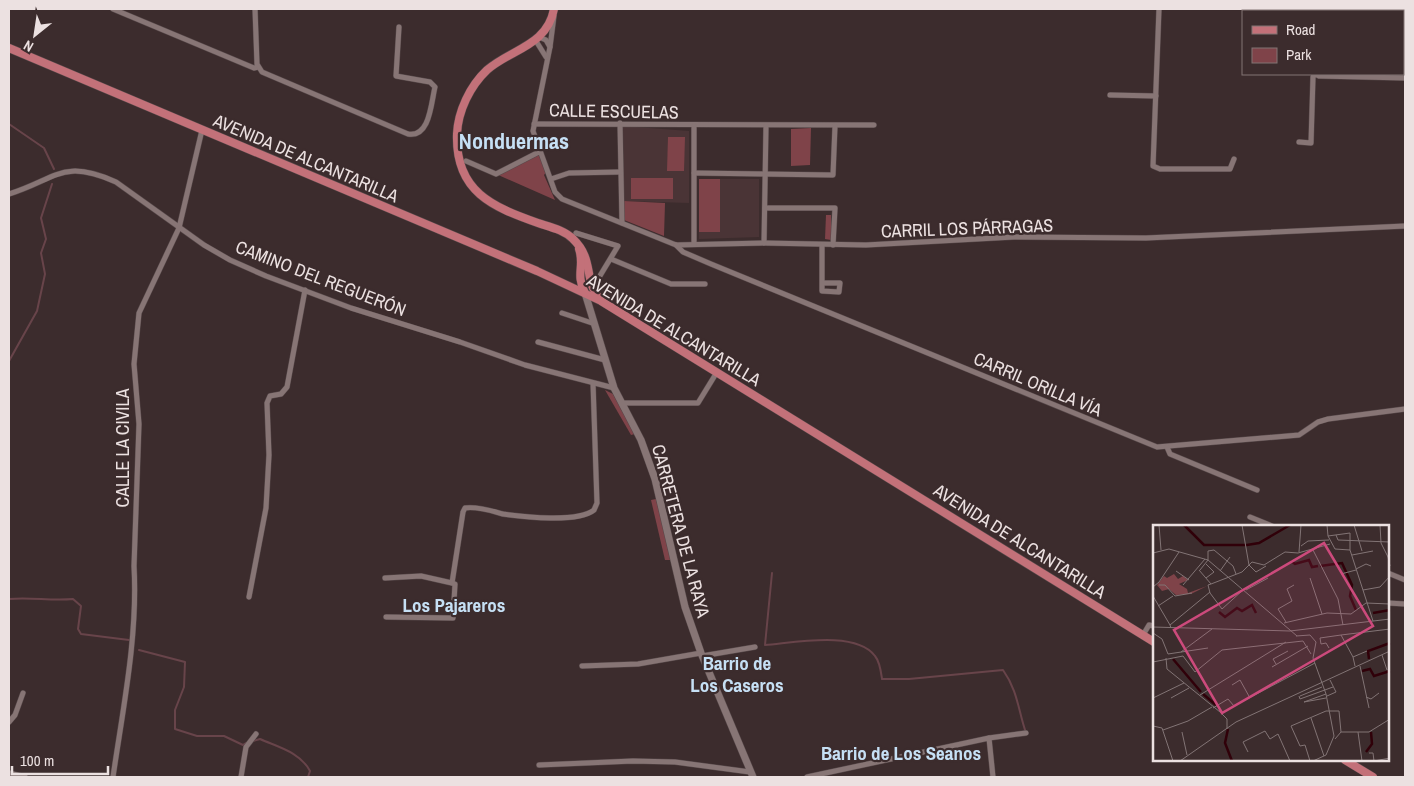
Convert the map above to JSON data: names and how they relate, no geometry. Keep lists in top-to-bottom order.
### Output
{
  "streets": {
    "main road": ["AVENIDA DE ALCANTARILLA", "CARRETERA DE LA RAYA"],
    "street": [
      "CALLE ESCUELAS",
      "CARRIL LOS PÁRRAGAS",
      "CAMINO DEL REGUERÓN",
      "CARRIL ORILLA VÍA",
      "CALLE LA CIVILA"
    ]
  },
  "crossings": [
    ["CALLE ESCUELAS", "CARRIL LOS PÁRRAGAS"],
    ["AVENIDA DE ALCANTARILLA", "CALLE LA CIVILA"],
    ["AVENIDA DE ALCANTARILLA", "CARRETERA DE LA RAYA"],
    ["CARRIL LOS PÁRRAGAS", "CARRIL ORILLA VÍA"],
    ["CAMINO DEL REGUERÓN", "CALLE LA CIVILA"],
    ["CAMINO DEL REGUERÓN", "CARRETERA DE LA RAYA"]
  ],
  "districts": [
    "Nonduermas",
    "Los Pajareros",
    "Barrio de Los Caseros",
    "Barrio de Los Seanos"
  ],
  "legend": ["Road", "Park"],
  "scale_bar": "100 m",
  "north": "bottom left"
}
